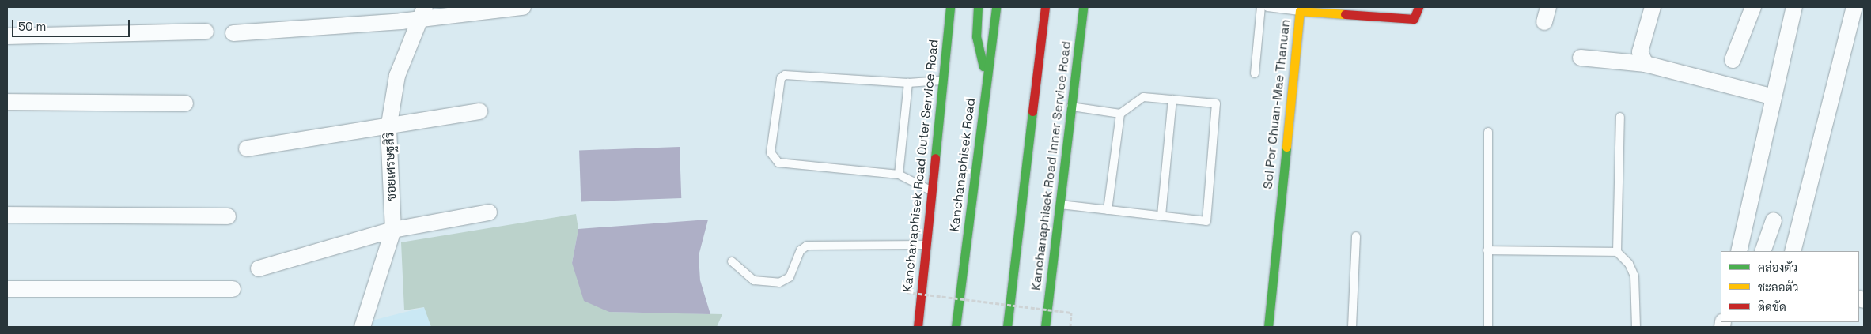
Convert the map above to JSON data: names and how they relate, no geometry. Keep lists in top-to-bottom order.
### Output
{
  "streets": {
    "main road": [
      "Soi Por Chuan-Mae Thanuan",
      "Kanchanaphisek Road",
      "Kanchanaphisek Road Outer Service Road",
      "Kanchanaphisek Road Inner Service Road"
    ],
    "street": ["ซอยเศรษฐสิริ"]
  },
  "legend": ["คล่องตัว", "ชะลอตัว", "ติดขัด"],
  "scale_bar": "50 m"
}
